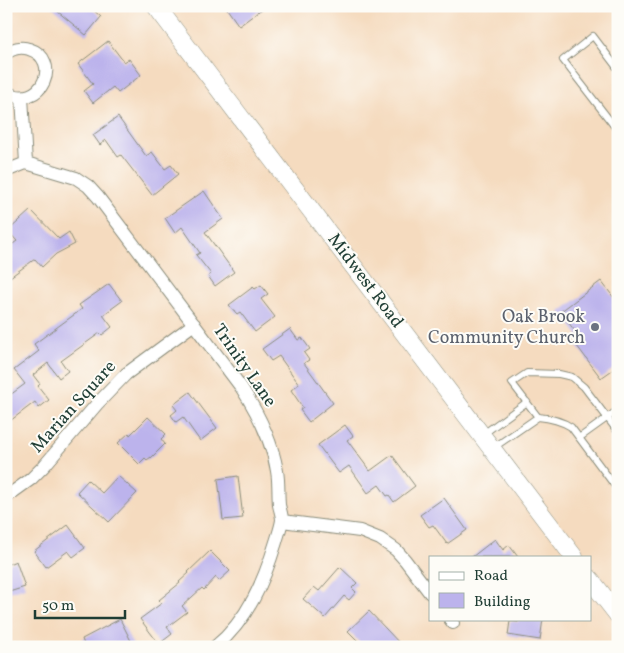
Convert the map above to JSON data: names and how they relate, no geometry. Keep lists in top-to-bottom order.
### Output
{
  "streets": {
    "main road": ["Midwest Road"],
    "street": ["Trinity Lane", "Marian Square"]
  },
  "crossings": [
    ["Trinity Lane", "Marian Square"]
  ],
  "places": ["Oak Brook Community Church"],
  "legend": ["Road", "Building"],
  "scale_bar": "50 m"
}
